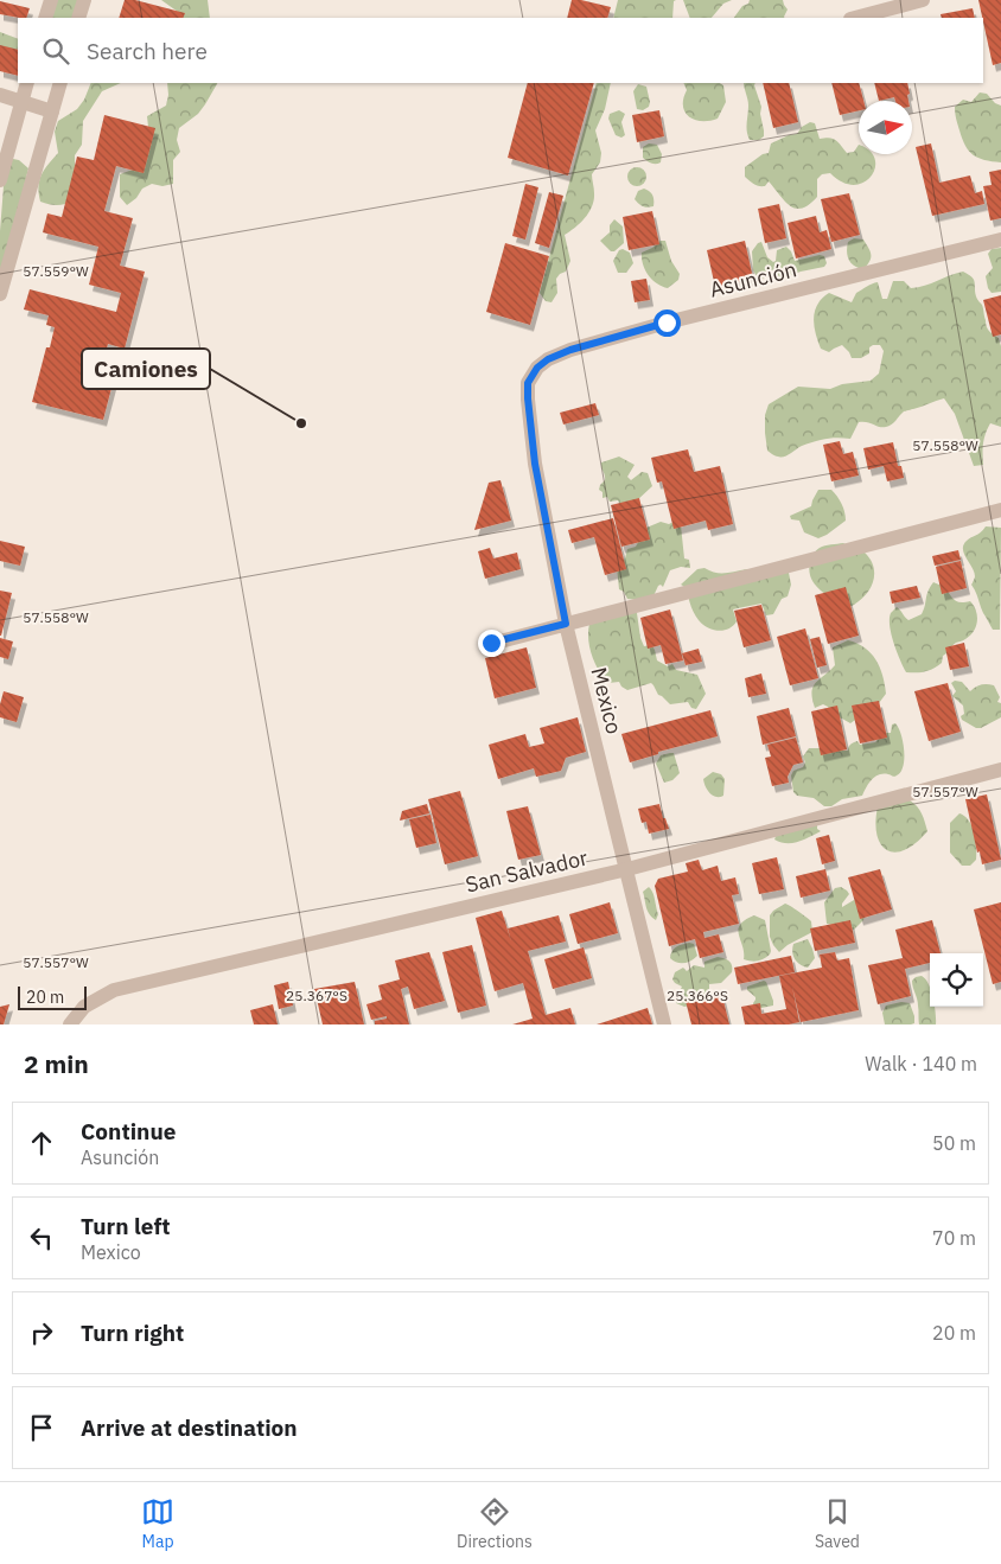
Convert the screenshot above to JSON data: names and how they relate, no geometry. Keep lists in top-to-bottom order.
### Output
{
  "streets": {
    "street": ["Asunción", "Mexico", "San Salvador"]
  },
  "crossings": [
    ["Asunción", "Mexico"],
    ["Mexico", "San Salvador"]
  ],
  "places": ["Camiones"],
  "scale_bar": "20 m",
  "north": "right",
  "page": {
    "search": "Search here",
    "scale": "20 m",
    "heading": ["2 min", "Walk · 140 m"],
    "list": [
      ["Continue", "Asunción", "50 m"],
      ["Turn left", "Mexico", "70 m"],
      ["Turn right", "20 m"],
      "Arrive at destination"
    ],
    "nav": ["Map", "Directions", "Saved"]
  },
  "coordinates": [
    "57.559°W",
    "57.558°W",
    "57.557°W",
    "25.367°S",
    "25.366°S"
  ]
}
